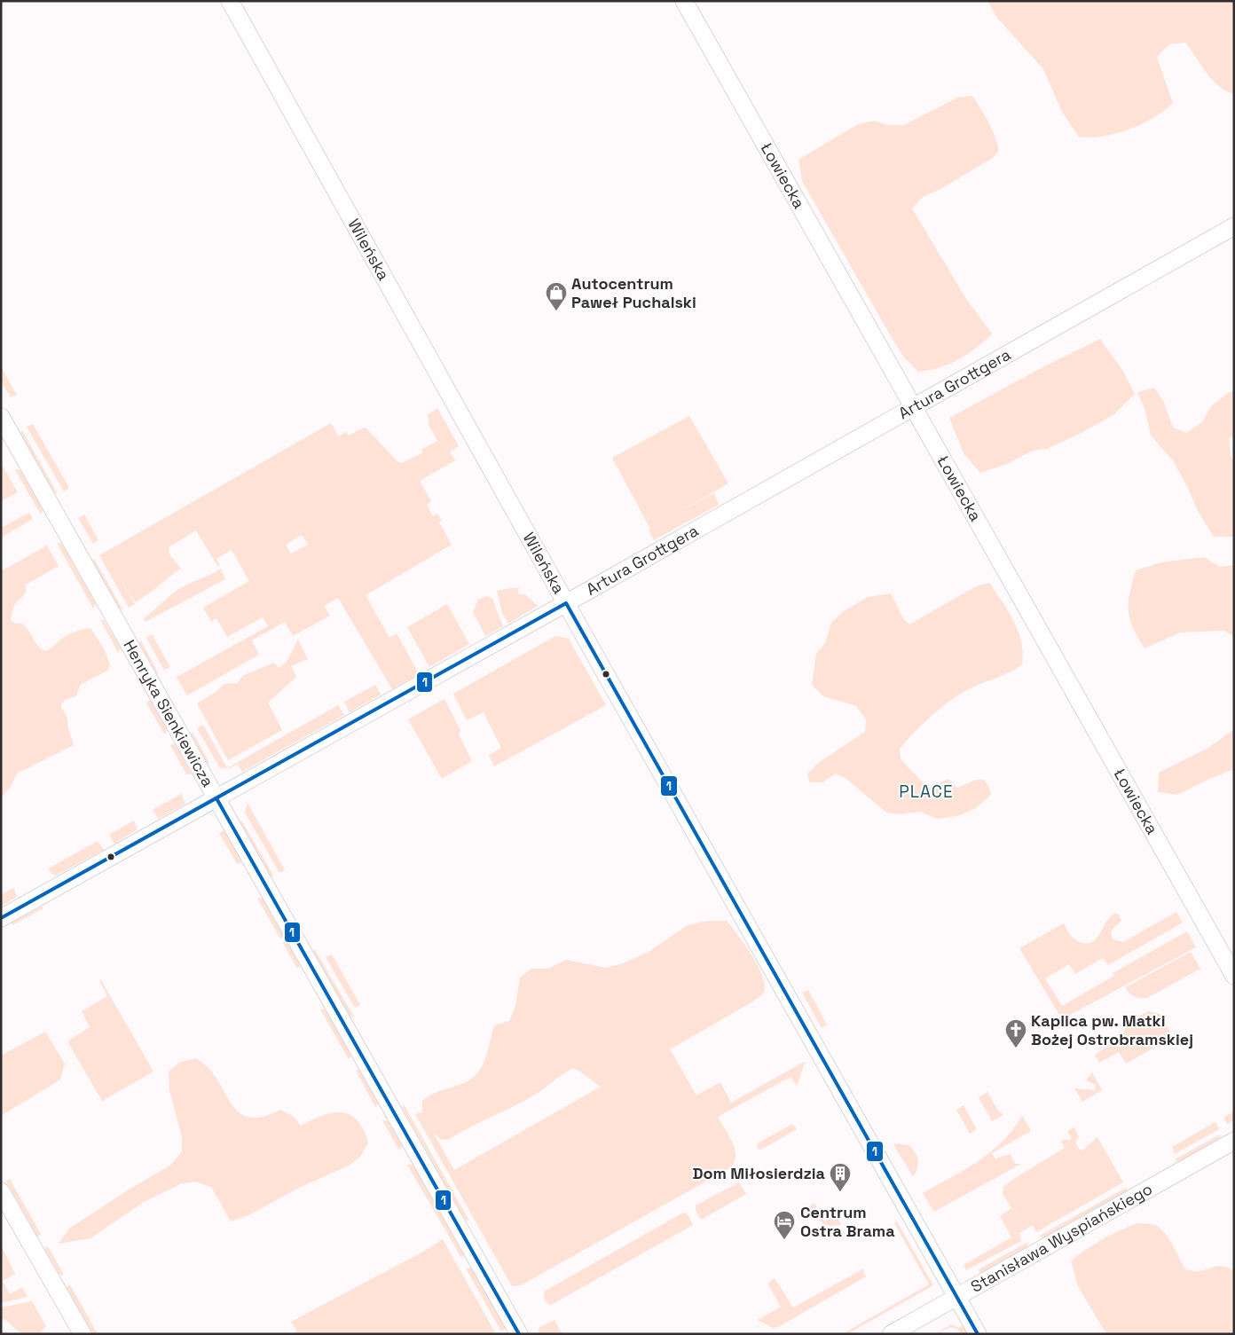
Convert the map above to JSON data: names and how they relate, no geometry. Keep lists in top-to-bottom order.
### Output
{
  "streets": {
    "street": [
      "Łowiecka",
      "Wileńska",
      "Artura Grottgera",
      "Henryka Sienkiewicza",
      "Stanisława Wyspiańskiego"
    ]
  },
  "crossings": [
    ["Łowiecka", "Artura Grottgera"],
    ["Wileńska", "Artura Grottgera"],
    ["Wileńska", "Stanisława Wyspiańskiego"],
    ["Artura Grottgera", "Henryka Sienkiewicza"]
  ],
  "districts": ["PLACE"],
  "places": {
    "shop": ["Autocentrum Paweł Puchalski"],
    "church": ["Kaplica pw. Matki Bożej Ostrobramskiej"],
    "building": ["Dom Miłosierdzia"],
    "hotel": ["Centrum Ostra Brama"]
  },
  "lines": ["transit line 1"]
}
